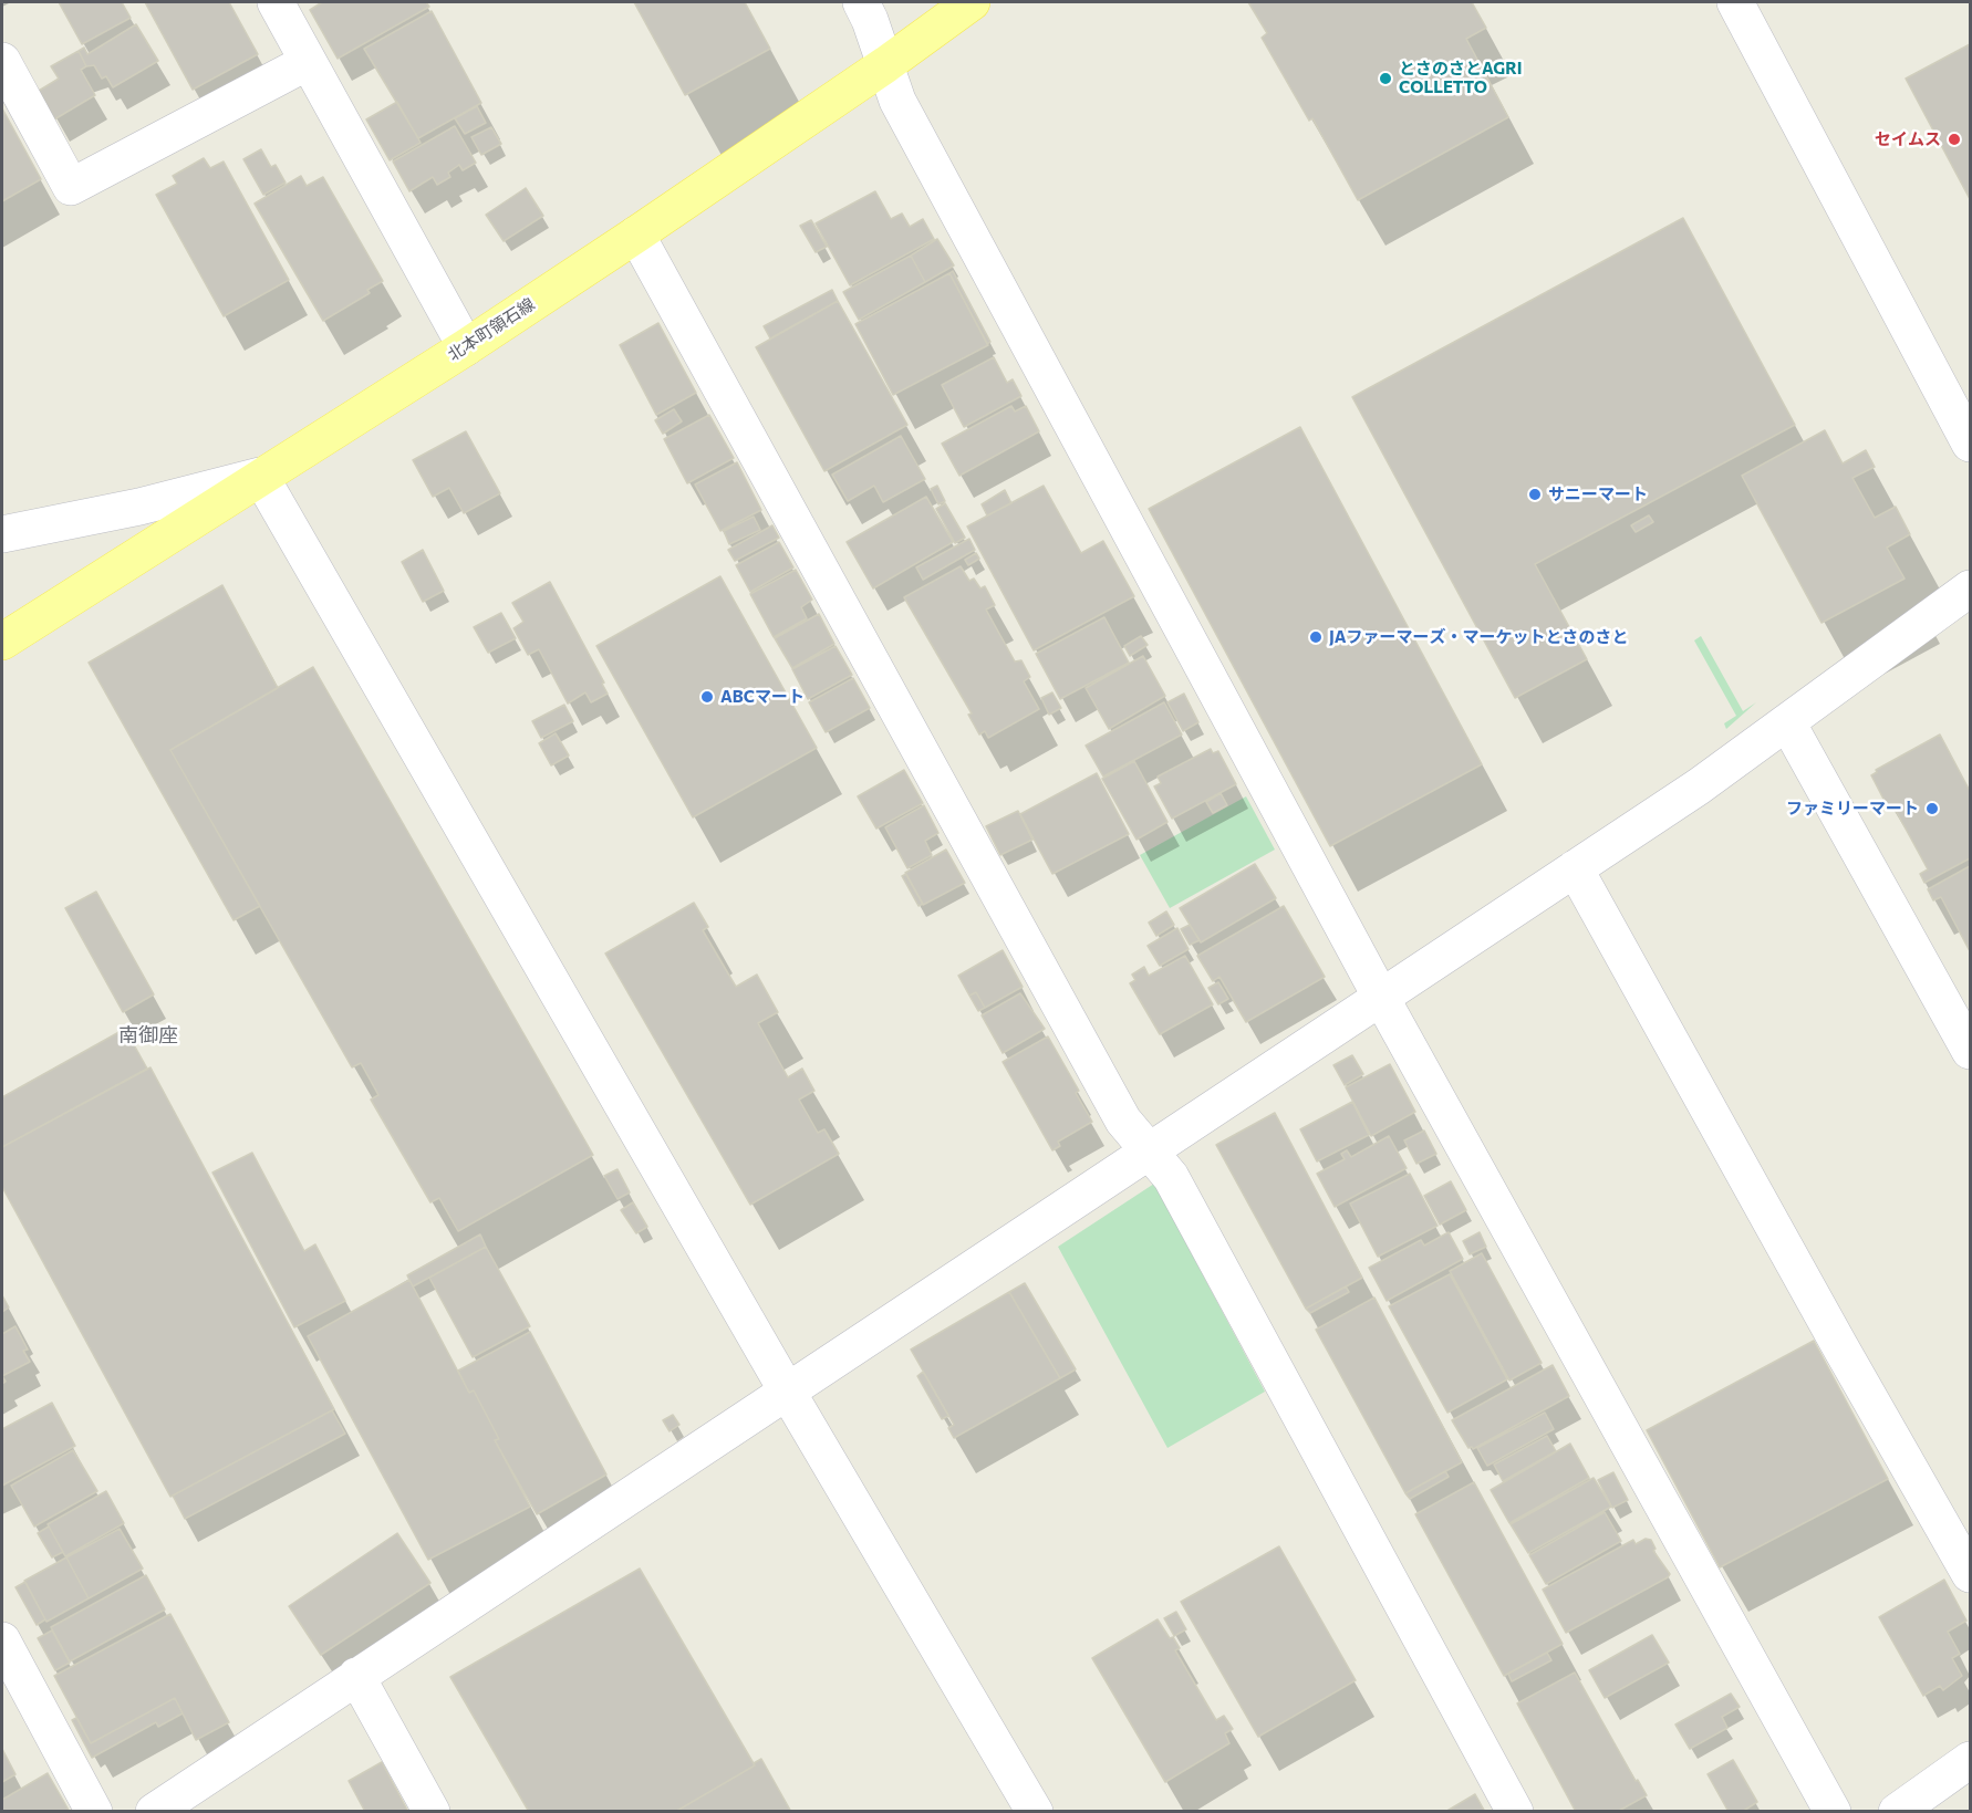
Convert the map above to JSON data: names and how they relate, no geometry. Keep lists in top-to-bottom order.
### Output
{
  "streets": {
    "main road": ["北本町領石線"]
  },
  "districts": ["南御座"],
  "places": [
    "とさのさとAGRI COLLETTO",
    "セイムス",
    "サニーマート",
    "JAファーマーズ・マーケットとさのさと",
    "ABCマート",
    "ファミリーマート"
  ]
}
